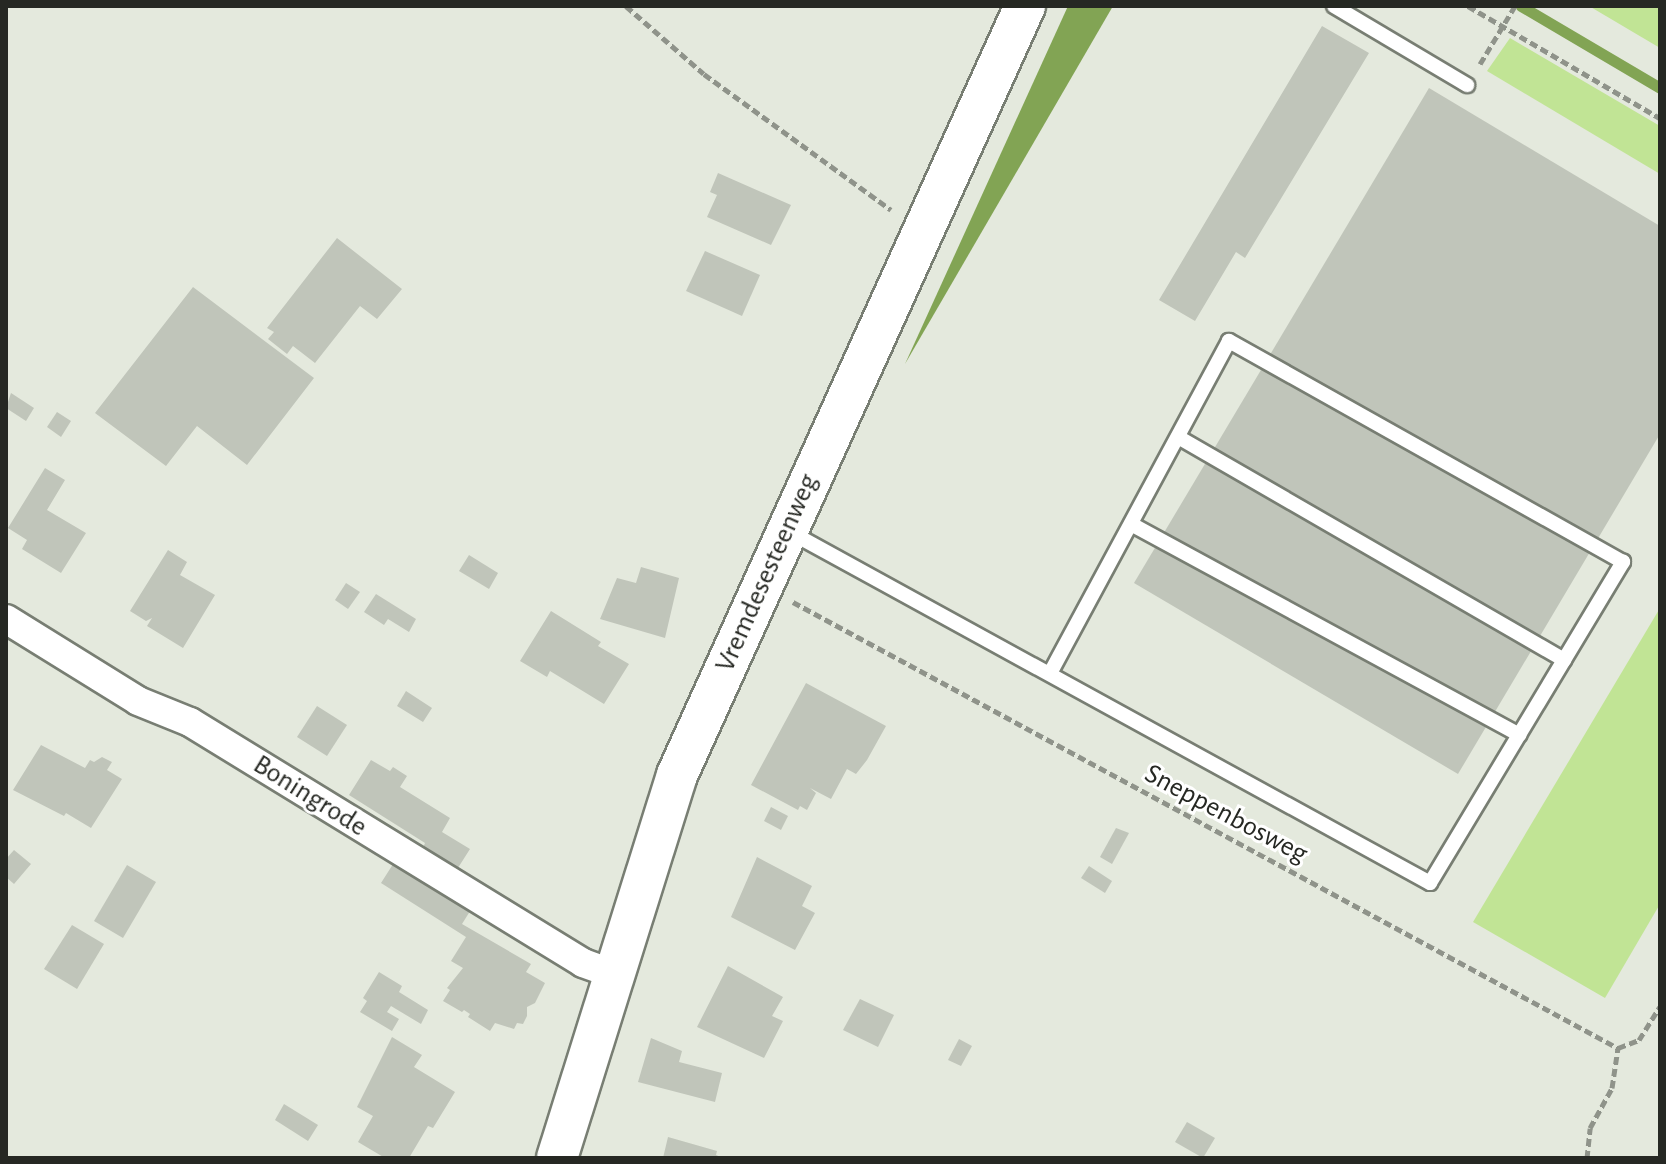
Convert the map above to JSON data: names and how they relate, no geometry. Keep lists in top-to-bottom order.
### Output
{
  "streets": {
    "street": ["Vremdesesteenweg", "Boningrode"],
    "path": ["Sneppenbosweg"]
  },
  "crossings": [
    ["Vremdesesteenweg", "Boningrode"],
    ["Vremdesesteenweg", "Sneppenbosweg"]
  ]
}
